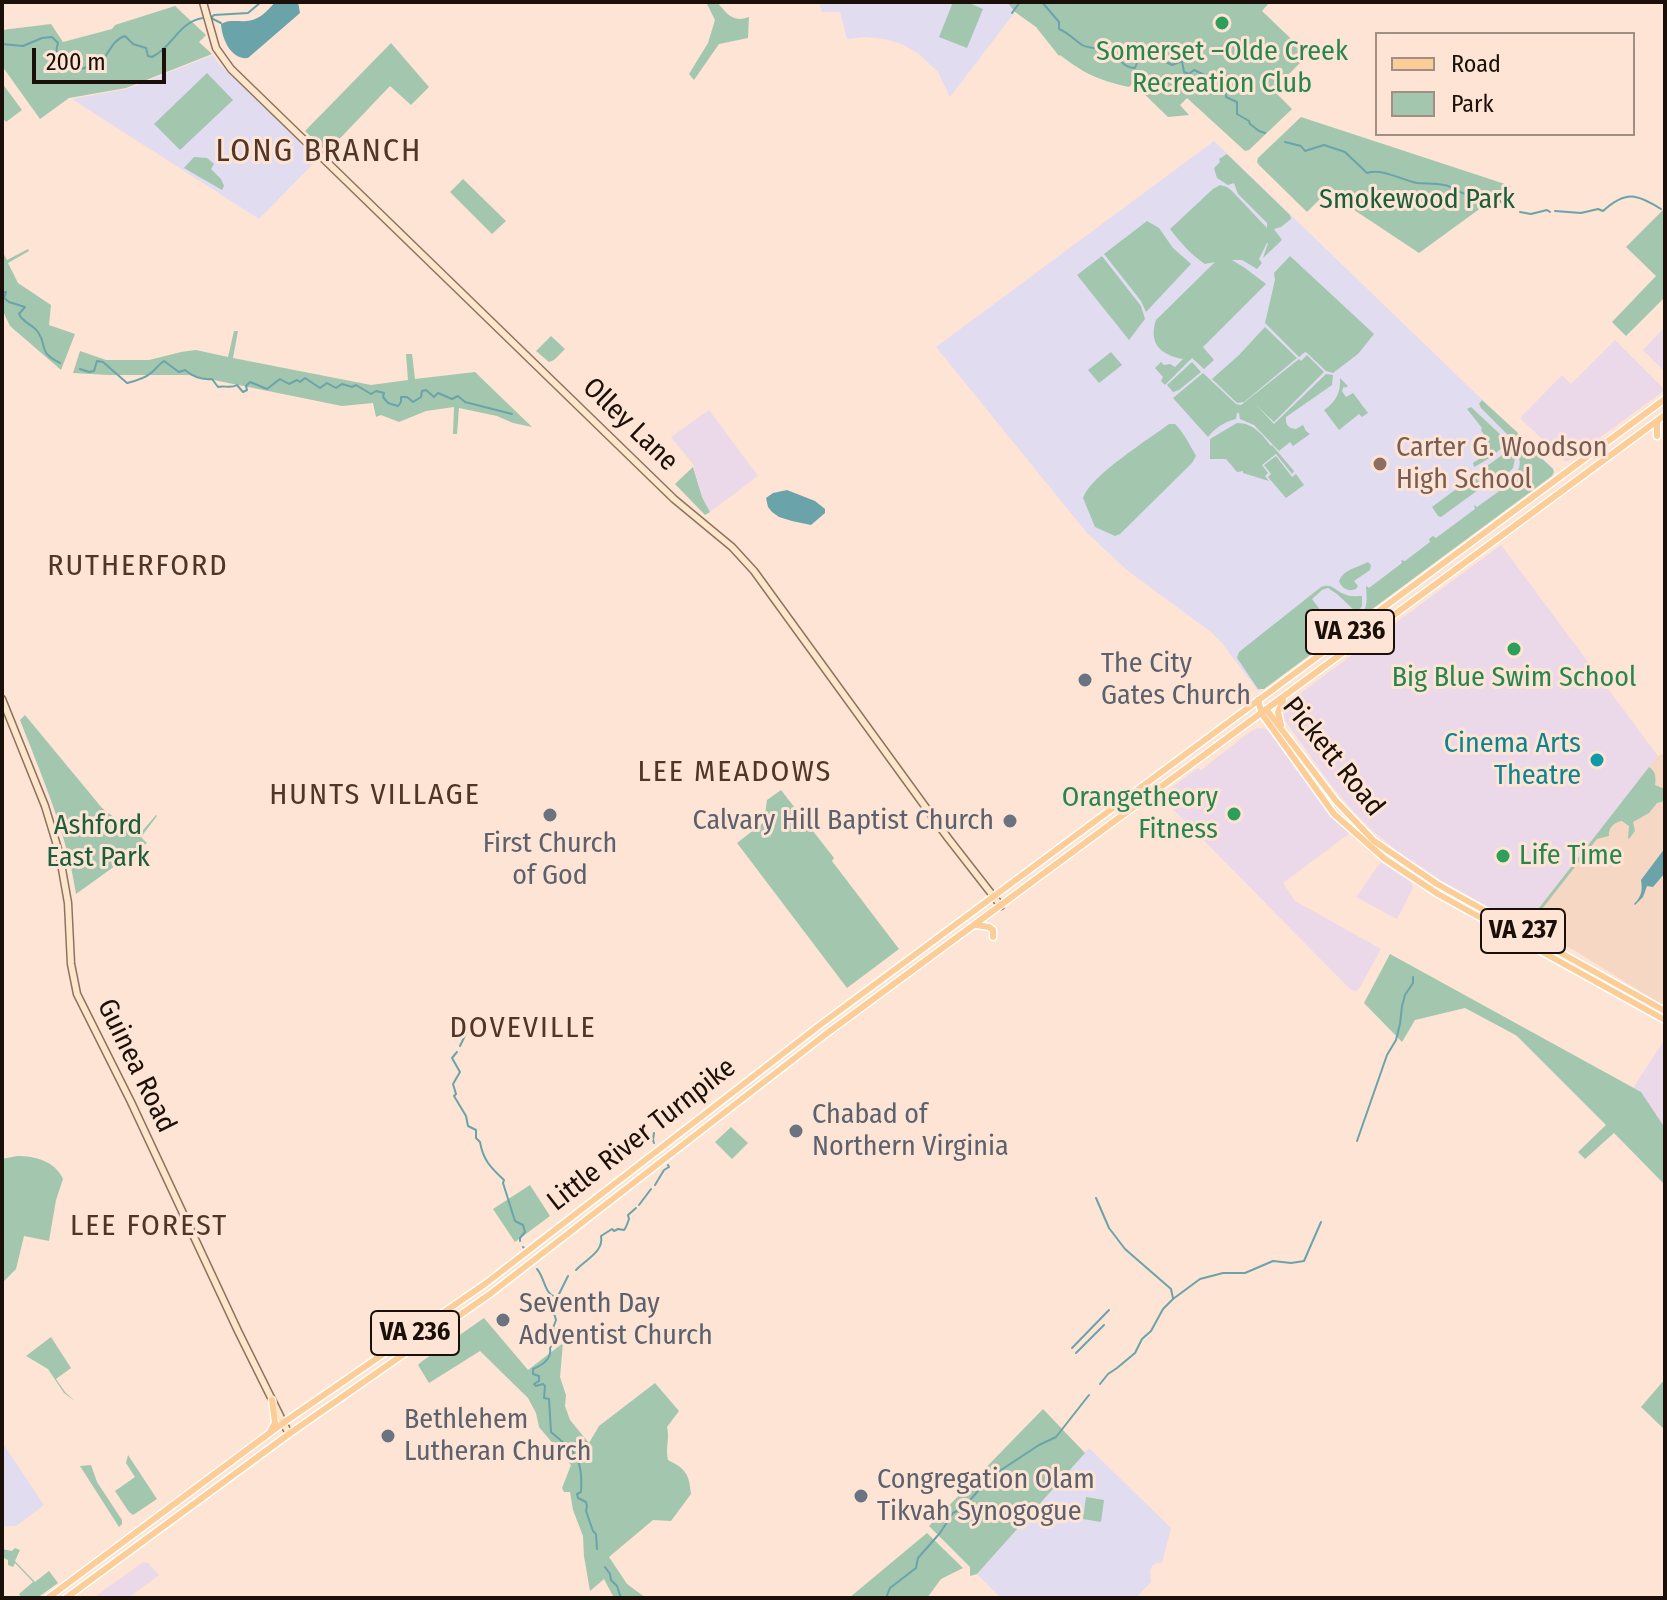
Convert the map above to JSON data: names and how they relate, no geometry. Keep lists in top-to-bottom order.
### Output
{
  "streets": {
    "main road": [
      "Olley Lane",
      "VA 236",
      "Pickett Road",
      "VA 237",
      "Guinea Road",
      "Little River Turnpike"
    ]
  },
  "crossings": [
    ["Olley Lane", "Little River Turnpike"],
    ["VA 236", "Pickett Road"],
    ["VA 236", "Little River Turnpike"],
    ["Pickett Road", "Little River Turnpike"],
    ["Guinea Road", "Little River Turnpike"]
  ],
  "districts": [
    "LONG BRANCH",
    "RUTHERFORD",
    "LEE MEADOWS",
    "HUNTS VILLAGE",
    "DOVEVILLE",
    "LEE FOREST"
  ],
  "parks": ["Smokewood Park", "Ashford East Park"],
  "places": [
    "Somerset –Olde Creek Recreation Club",
    "Carter G. Woodson High School",
    "Big Blue Swim School",
    "The City Gates Church",
    "Cinema Arts Theatre",
    "Orangetheory Fitness",
    "First Church of God",
    "Calvary Hill Baptist Church",
    "Life Time",
    "Chabad of Northern Virginia",
    "Seventh Day Adventist Church",
    "Bethlehem Lutheran Church",
    "Congregation Olam Tikvah Synogogue"
  ],
  "legend": ["Road", "Park"],
  "scale_bar": "200 m"
}
